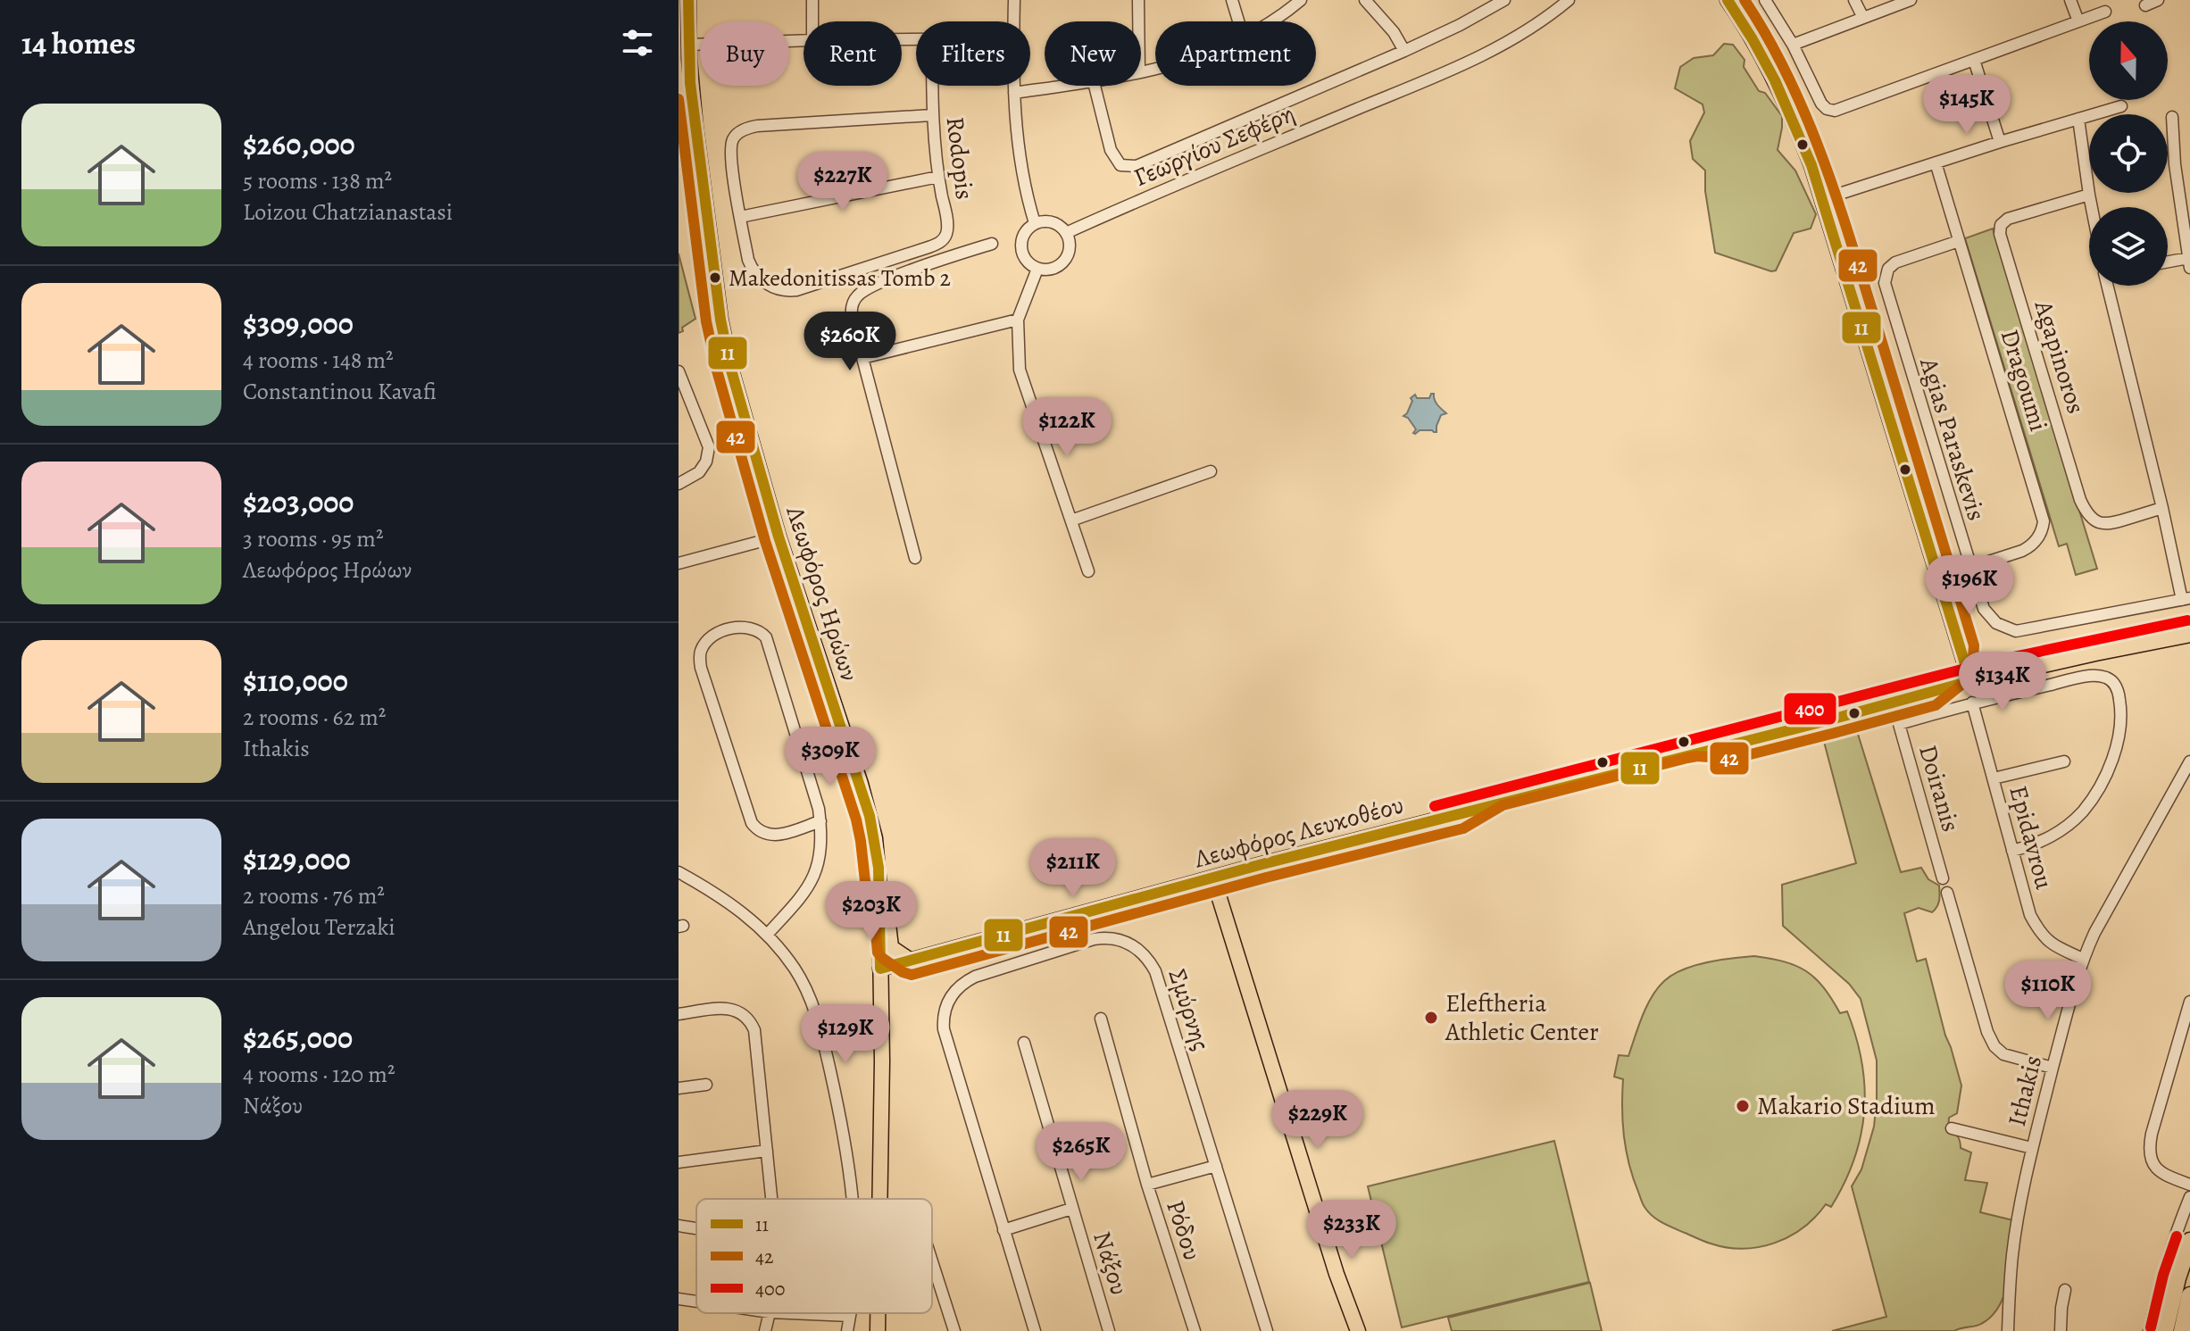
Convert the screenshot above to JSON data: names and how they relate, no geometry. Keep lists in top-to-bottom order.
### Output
{
  "streets": {
    "main road": ["Λεωφόρος Ηρώων", "Λεωφόρος Λευκοθέου"],
    "street": [
      "Γεωργίου Σεφέρη",
      "Rodopis",
      "Agapinoros",
      "Dragoumi",
      "Agias Paraskevis",
      "Doiranis",
      "Epidavrou",
      "Σμύρνης",
      "Ithakis",
      "Ρόδου",
      "Νάξου"
    ]
  },
  "crossings": [
    ["Dragoumi", "Agias Paraskevis"],
    ["Λεωφόρος Ηρώων", "Λεωφόρος Λευκοθέου"],
    ["Doiranis", "Epidavrou"],
    ["Epidavrou", "Ithakis"]
  ],
  "places": ["Makedonitissas Tomb 2", "Eleftheria Athletic Center", "Makario Stadium"],
  "lines": ["transit line 11", "transit line 42", "transit line 400"],
  "legend": ["11", "42", "400"],
  "north": "top",
  "page": {
    "heading": "14 homes",
    "chip": [
      "Buy",
      "Rent",
      "Filters",
      "New",
      "Apartment"
    ],
    "price": [
      "$145K",
      "$227K",
      "$260K",
      "$122K",
      "$196K",
      "$134K",
      "$309K",
      "$211K",
      "$203K",
      "$110K",
      "$129K",
      "$229K",
      "$265K",
      "$233K"
    ],
    "list": [
      {
        "name": "$260,000",
        "note": "5 rooms · 138 m² · Loizou Chatzianastasi"
      },
      {
        "name": "$309,000",
        "note": "4 rooms · 148 m² · Constantinou Kavafi"
      },
      {
        "name": "$203,000",
        "note": "3 rooms · 95 m² · Λεωφόρος Ηρώων"
      },
      {
        "name": "$110,000",
        "note": "2 rooms · 62 m² · Ithakis"
      },
      {
        "name": "$129,000",
        "note": "2 rooms · 76 m² · Angelou Terzaki"
      },
      {
        "name": "$265,000",
        "note": "4 rooms · 120 m² · Νάξου"
      }
    ]
  }
}
